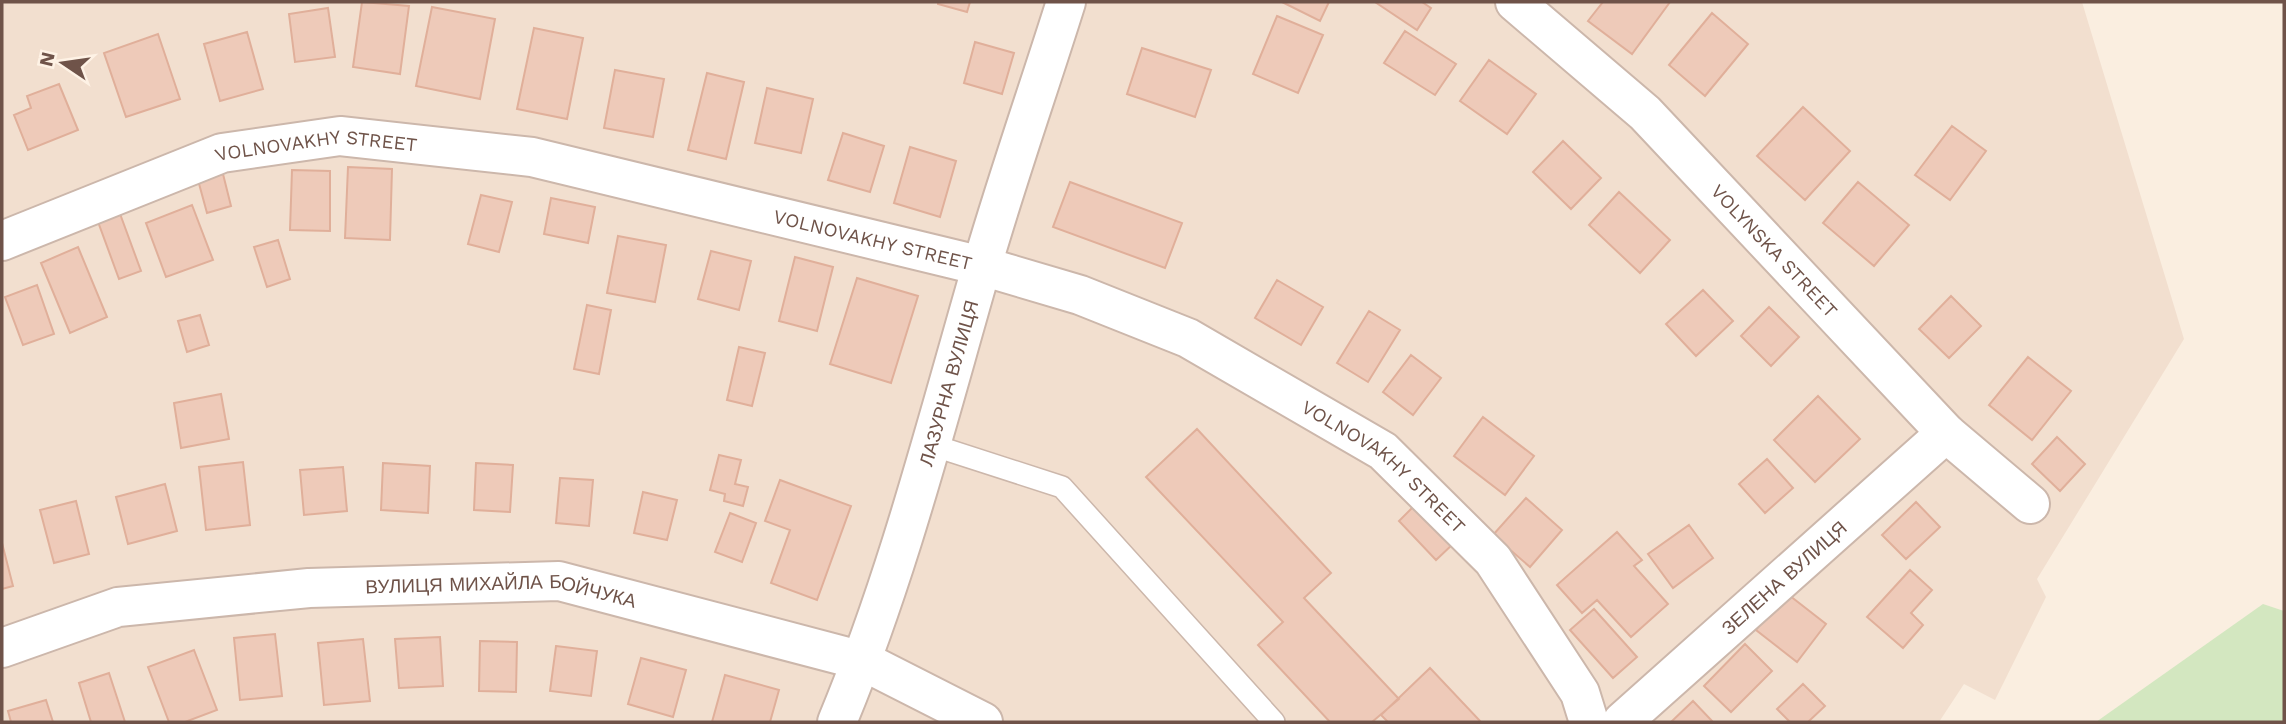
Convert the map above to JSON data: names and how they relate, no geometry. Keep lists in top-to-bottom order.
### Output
{
  "streets": {
    "street": [
      "VOLNOVAKHY STREET",
      "VOLYNSKA STREET",
      "ЛАЗУРНА ВУЛИЦЯ",
      "ЗЕЛЕНА ВУЛИЦЯ",
      "ВУЛИЦЯ МИХАЙЛА БОЙЧУКА"
    ]
  },
  "crossings": [
    ["VOLNOVAKHY STREET", "ЛАЗУРНА ВУЛИЦЯ"],
    ["VOLYNSKA STREET", "ЗЕЛЕНА ВУЛИЦЯ"],
    ["ЛАЗУРНА ВУЛИЦЯ", "ВУЛИЦЯ МИХАЙЛА БОЙЧУКА"]
  ],
  "north": "left"
}
